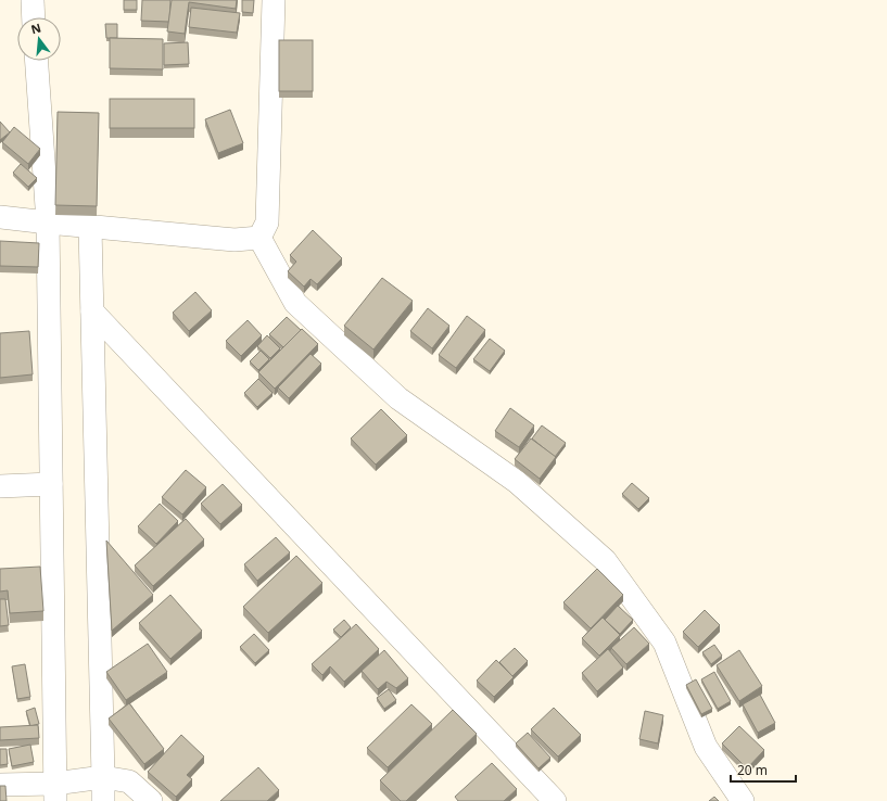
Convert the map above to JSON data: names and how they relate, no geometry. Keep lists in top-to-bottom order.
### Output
{
  "scale_bar": "20 m",
  "north": "top"
}
